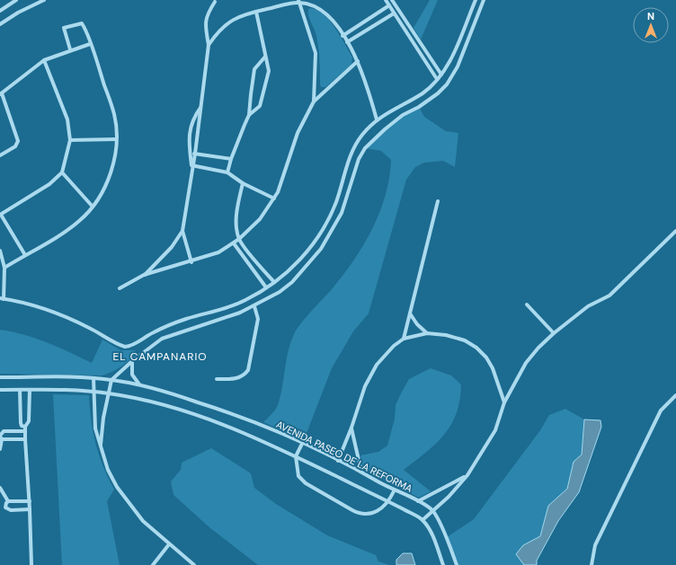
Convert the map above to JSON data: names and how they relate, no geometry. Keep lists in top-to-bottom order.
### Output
{
  "streets": {
    "street": ["AVENIDA PASEO DE LA REFORMA"]
  },
  "districts": ["EL CAMPANARIO"],
  "north": "top"
}
